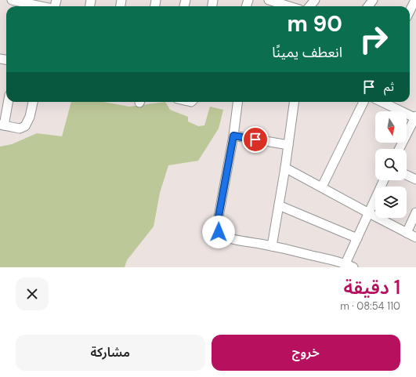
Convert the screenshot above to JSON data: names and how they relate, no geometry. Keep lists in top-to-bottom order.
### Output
{
  "north": "bottom",
  "page": {
    "turn": ["90 m", "انعطف يمينًا"],
    "then": "ثم",
    "heading": ["1 دقيقة", "110 m · 08:54"],
    "buttons": ["خروج", "مشاركة"]
  }
}
